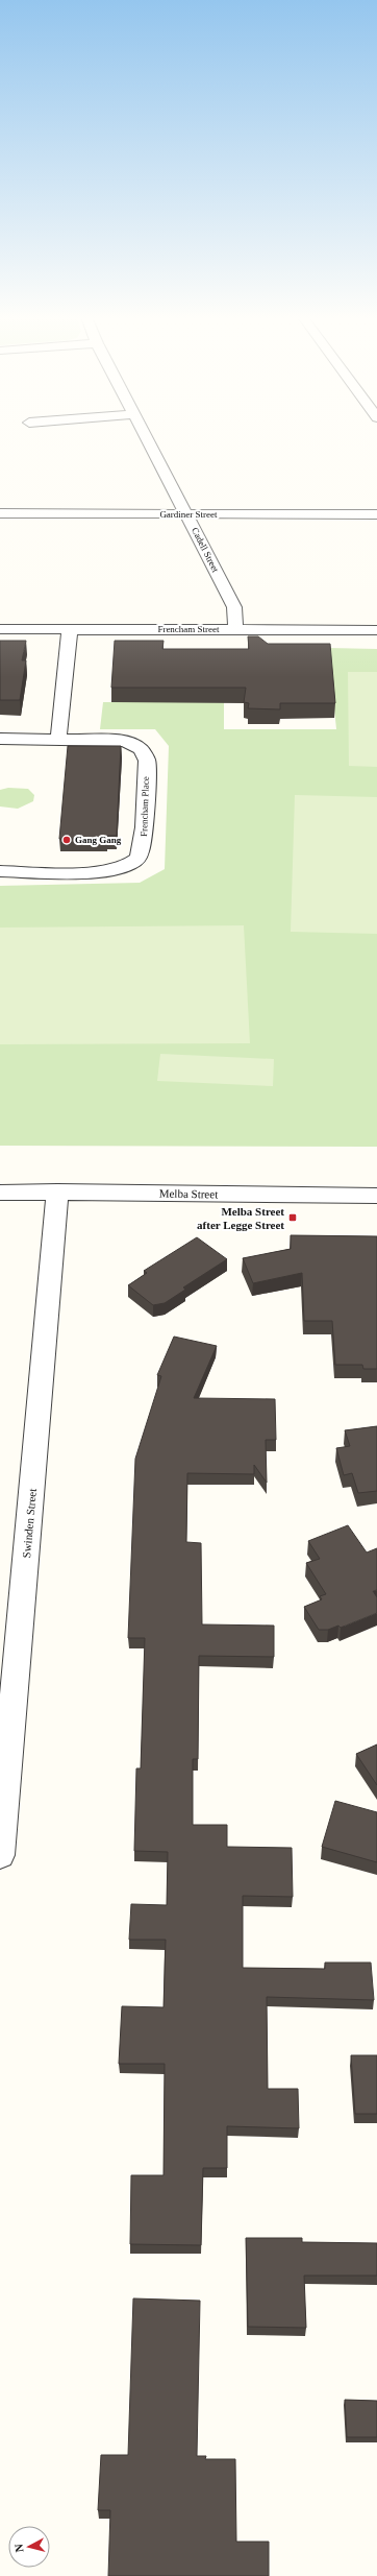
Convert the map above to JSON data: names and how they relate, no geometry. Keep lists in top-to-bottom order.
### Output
{
  "streets": {
    "street": [
      "Gardiner Street",
      "Cadell Street",
      "Frencham Street",
      "Frencham Place",
      "Melba Street",
      "Swinden Street"
    ]
  },
  "crossings": [
    ["Gardiner Street", "Cadell Street"],
    ["Cadell Street", "Frencham Street"],
    ["Melba Street", "Swinden Street"]
  ],
  "places": {
    "other": ["Gang Gang"],
    "transit": ["Melba Street after Legge Street"]
  },
  "north": "left"
}
